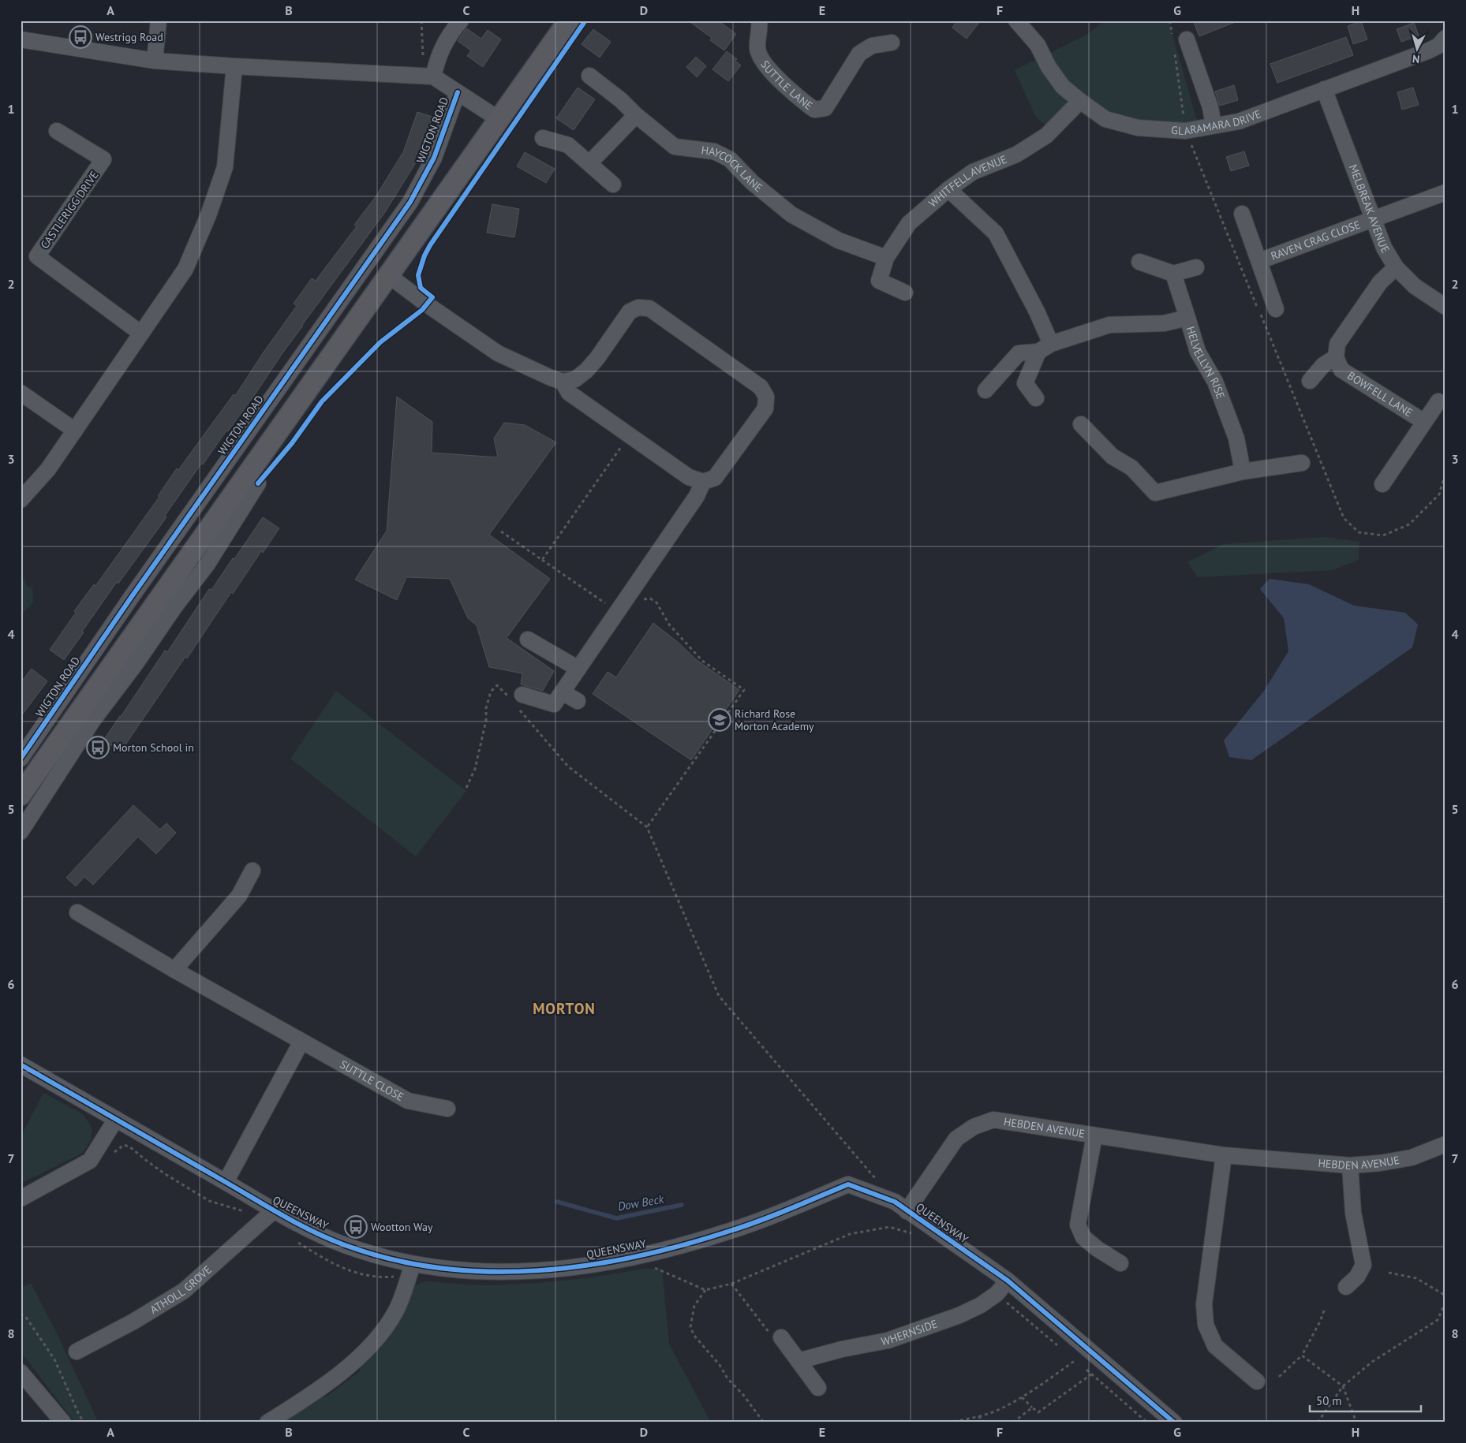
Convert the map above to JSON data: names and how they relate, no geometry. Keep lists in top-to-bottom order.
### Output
{
  "streets": {
    "street": [
      "SUTTLE LANE",
      "GLARAMARA DRIVE",
      "WIGTON ROAD",
      "HAYCOCK LANE",
      "WHITFELL AVENUE",
      "MELBREAK AVENUE",
      "CASTLERIGG DRIVE",
      "RAVEN CRAG CLOSE",
      "HELVELLYN RISE",
      "BOWFELL LANE",
      "SUTTLE CLOSE",
      "HEBDEN AVENUE",
      "QUEENSWAY",
      "ATHOLL GROVE",
      "WHERNSIDE"
    ]
  },
  "crossings": [
    ["GLARAMARA DRIVE", "WHITFELL AVENUE"],
    ["GLARAMARA DRIVE", "MELBREAK AVENUE"],
    ["HAYCOCK LANE", "WHITFELL AVENUE"],
    ["MELBREAK AVENUE", "RAVEN CRAG CLOSE"],
    ["HEBDEN AVENUE", "QUEENSWAY"],
    ["QUEENSWAY", "ATHOLL GROVE"],
    ["QUEENSWAY", "WHERNSIDE"]
  ],
  "districts": ["MORTON"],
  "water": ["Dow Beck"],
  "places": {
    "bus stop": ["Westrigg Road", "Morton School in", "Wootton Way"],
    "school or university": ["Richard Rose Morton Academy"]
  },
  "scale_bar": "50 m",
  "north": "bottom",
  "grid": {
    "columns": [
      "A",
      "B",
      "C",
      "D",
      "E",
      "F",
      "G",
      "H"
    ],
    "rows": [
      "1",
      "2",
      "3",
      "4",
      "5",
      "6",
      "7",
      "8"
    ]
  }
}
